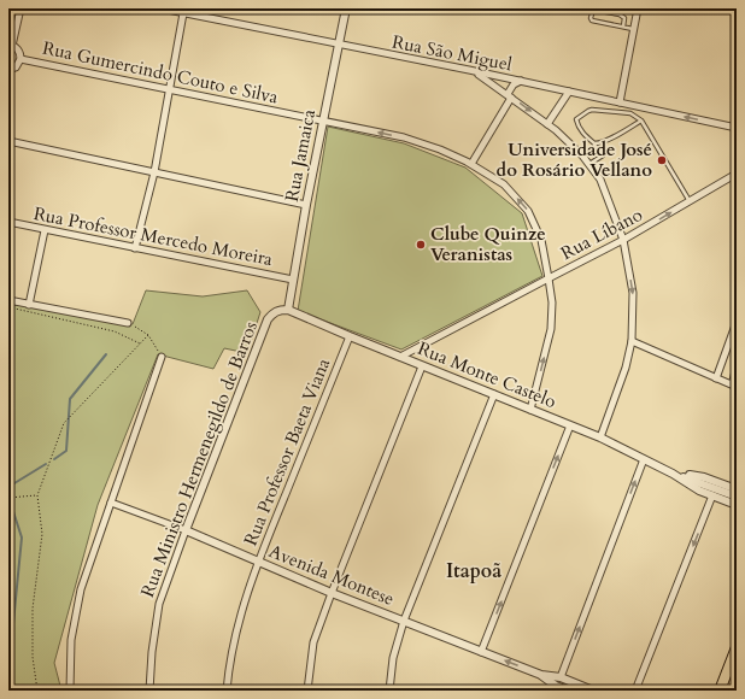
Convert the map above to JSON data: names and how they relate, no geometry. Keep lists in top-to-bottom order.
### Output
{
  "streets": {
    "street": [
      "Rua São Miguel",
      "Rua Gumercindo Couto e Silva",
      "Rua Jamaica",
      "Rua Líbano",
      "Rua Professor Mercedo Moreira",
      "Rua Monte Castelo",
      "Rua Professor Baeta Viana",
      "Rua Ministro Hermenegildo de Barros",
      "Avenida Montese"
    ]
  },
  "crossings": [
    ["Rua São Miguel", "Rua Jamaica"],
    ["Rua Gumercindo Couto e Silva", "Rua Jamaica"],
    ["Rua Gumercindo Couto e Silva", "Rua Líbano"],
    ["Rua Gumercindo Couto e Silva", "Rua Monte Castelo"],
    ["Rua Jamaica", "Rua Professor Mercedo Moreira"],
    ["Rua Jamaica", "Rua Monte Castelo"],
    ["Rua Jamaica", "Rua Ministro Hermenegildo de Barros"],
    ["Rua Líbano", "Rua Monte Castelo"],
    ["Rua Monte Castelo", "Rua Professor Baeta Viana"],
    ["Rua Monte Castelo", "Rua Ministro Hermenegildo de Barros"],
    ["Rua Professor Baeta Viana", "Avenida Montese"],
    ["Rua Ministro Hermenegildo de Barros", "Avenida Montese"]
  ],
  "one_way": ["Rua Gumercindo Couto e Silva"],
  "districts": ["Itapoã"],
  "places": ["Universidade José do Rosário Vellano", "Clube Quinze Veranistas"]
}
